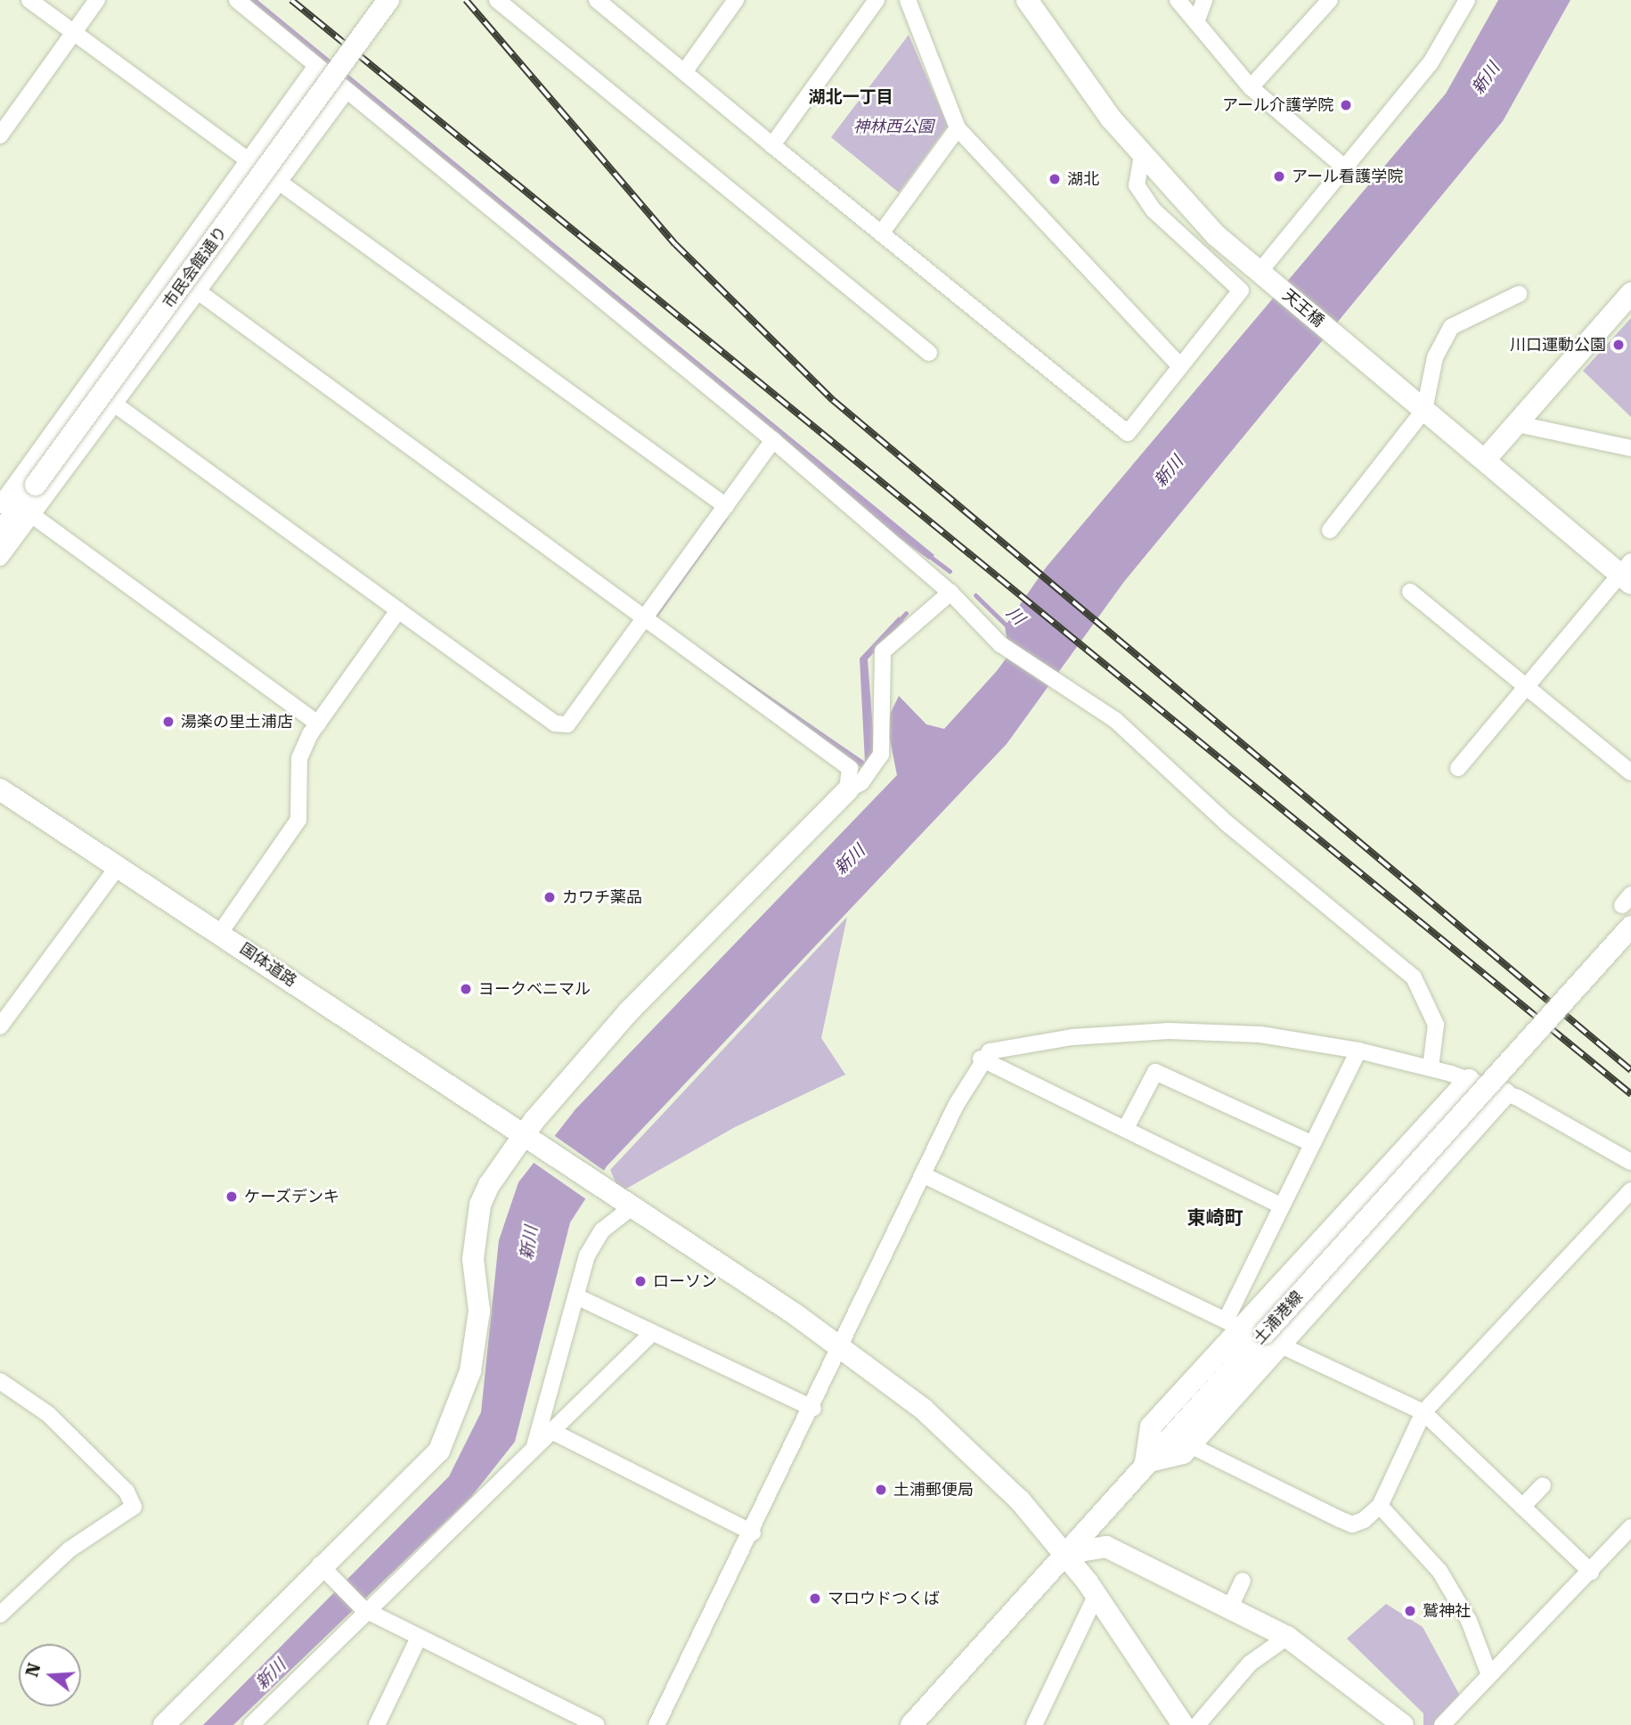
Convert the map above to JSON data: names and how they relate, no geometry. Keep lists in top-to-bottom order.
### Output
{
  "streets": {
    "street": [
      "市民会館通り",
      "天王橋",
      "国体道路",
      "土浦港線"
    ]
  },
  "crossings": [
    ["国体道路", "土浦港線"]
  ],
  "districts": ["湖北一丁目", "東崎町"],
  "water": ["新川", "川"],
  "parks": ["神林西公園"],
  "places": [
    "アール介護学院",
    "アール看護学院",
    "湖北",
    "川口運動公園",
    "湯楽の里土浦店",
    "カワチ薬品",
    "ヨークベニマル",
    "ケーズデンキ",
    "ローソン",
    "土浦郵便局",
    "マロウドつくば",
    "鷲神社"
  ],
  "north": "left"
}
